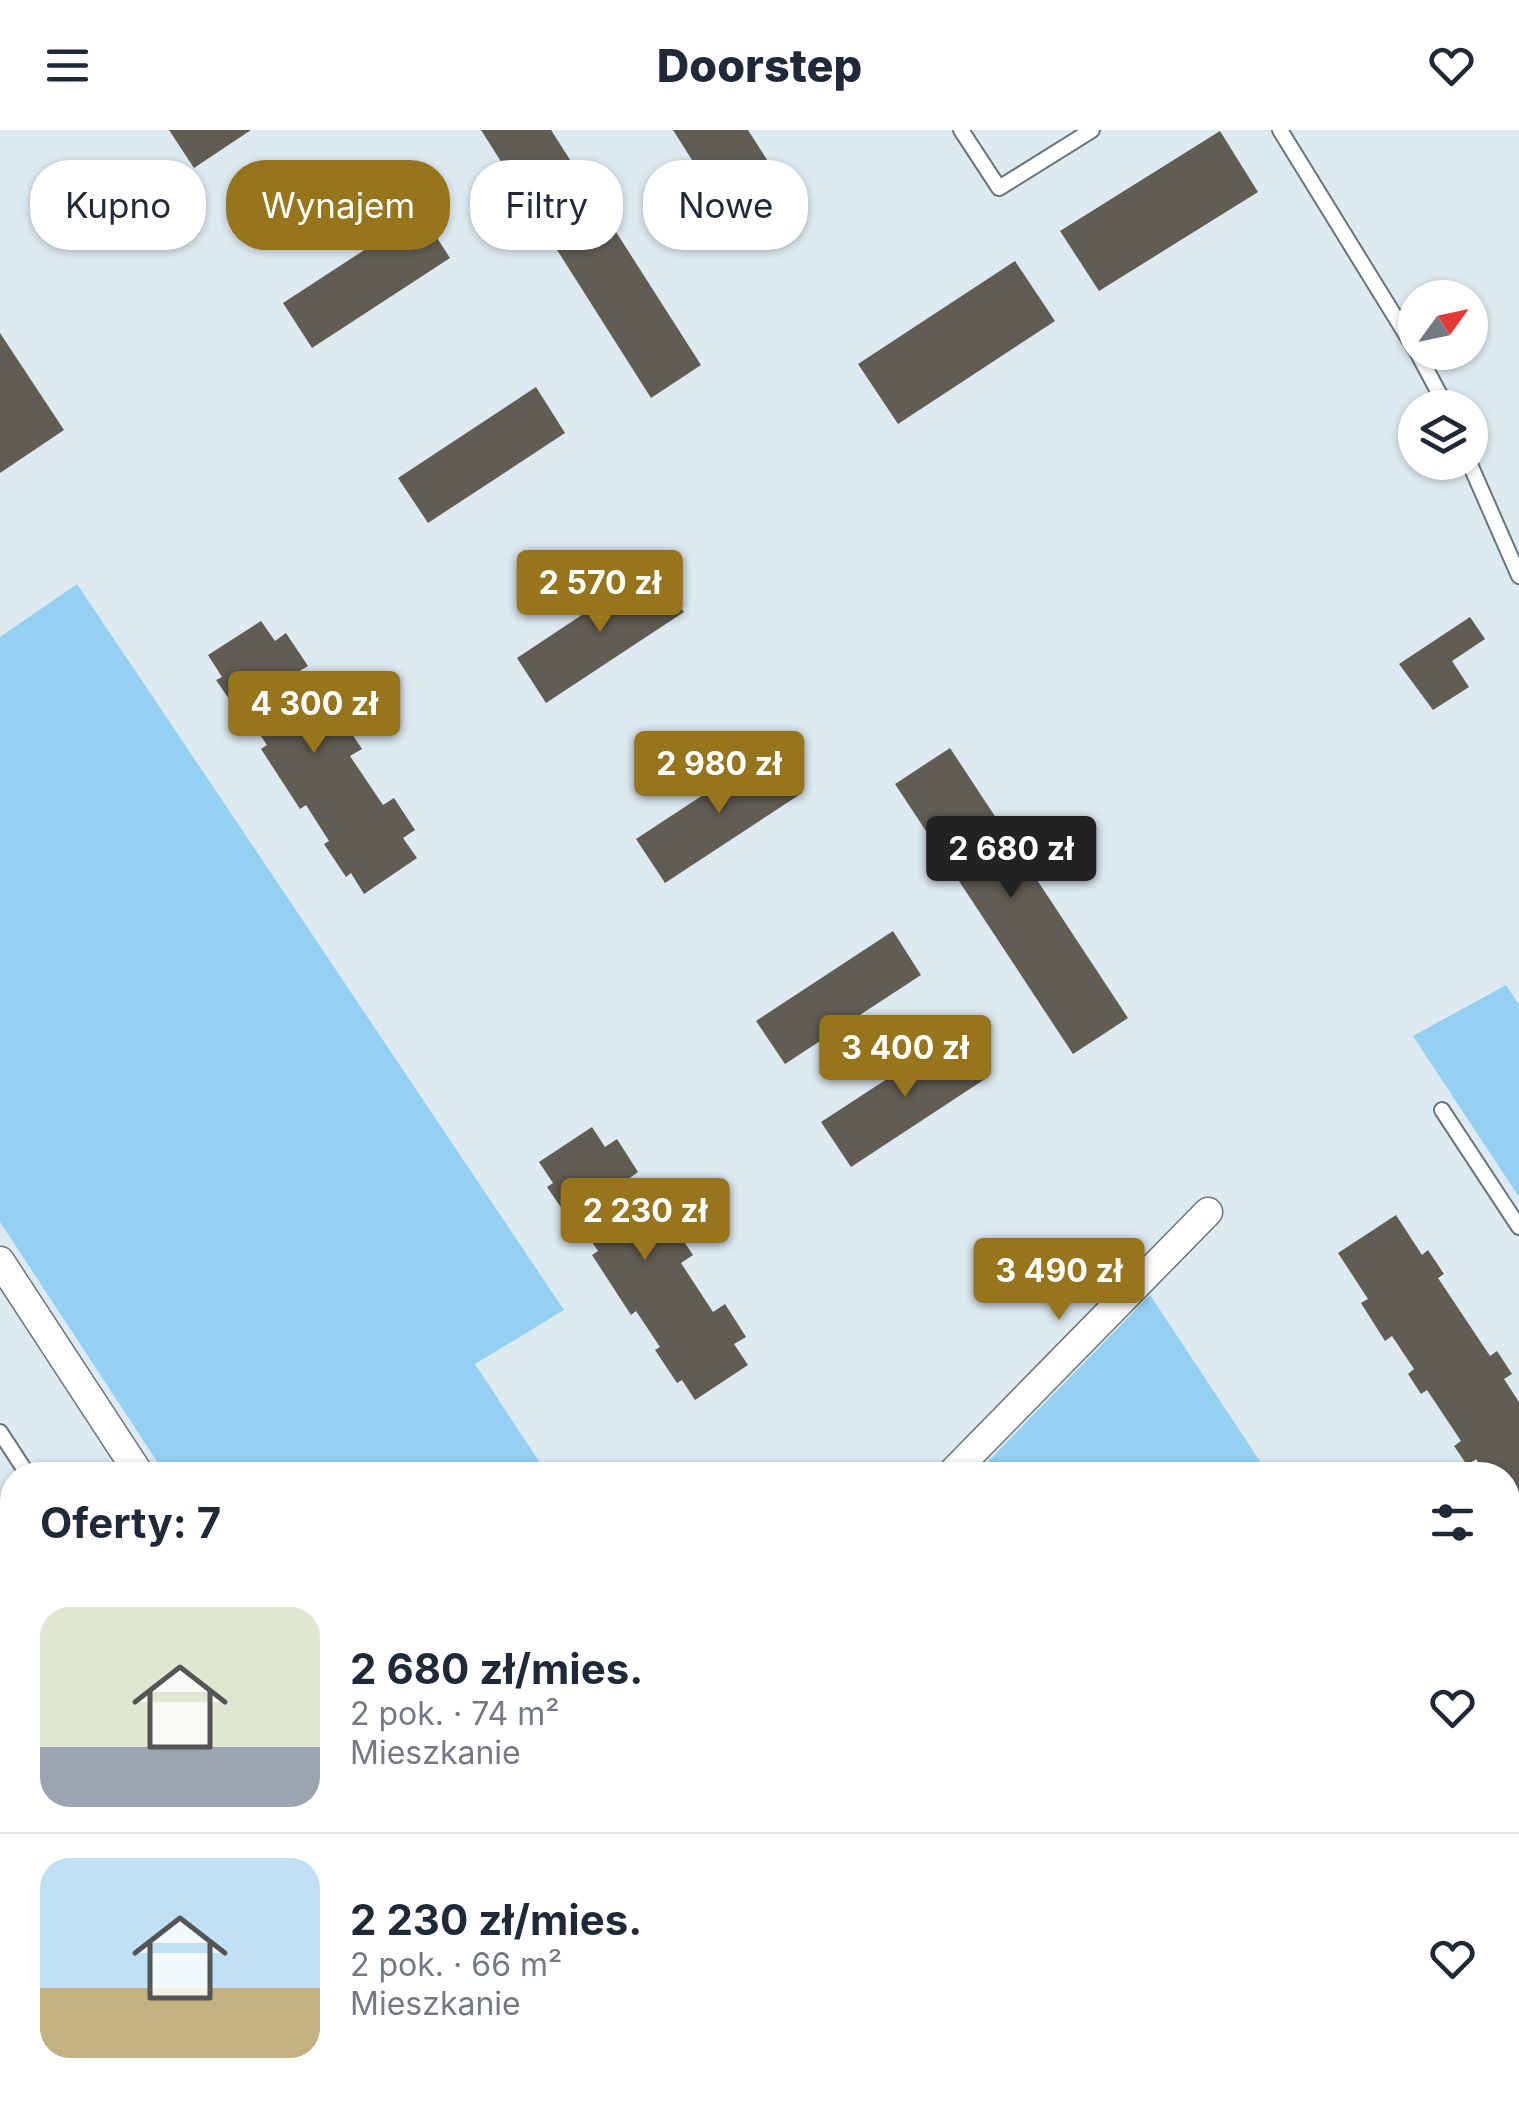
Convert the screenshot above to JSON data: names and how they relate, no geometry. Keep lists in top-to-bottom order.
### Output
{
  "north": "top right",
  "page": {
    "header": "Doorstep",
    "chip": [
      "Kupno",
      "Wynajem",
      "Filtry",
      "Nowe"
    ],
    "price": [
      "2 570 zł",
      "4 300 zł",
      "2 980 zł",
      "2 680 zł",
      "3 400 zł",
      "2 230 zł",
      "3 490 zł"
    ],
    "heading": "Oferty: 7",
    "list": [
      {
        "name": "2 680 zł/mies.",
        "note": "2 pok. · 74 m² · Mieszkanie"
      },
      {
        "name": "2 230 zł/mies.",
        "note": "2 pok. · 66 m² · Mieszkanie"
      }
    ]
  }
}
